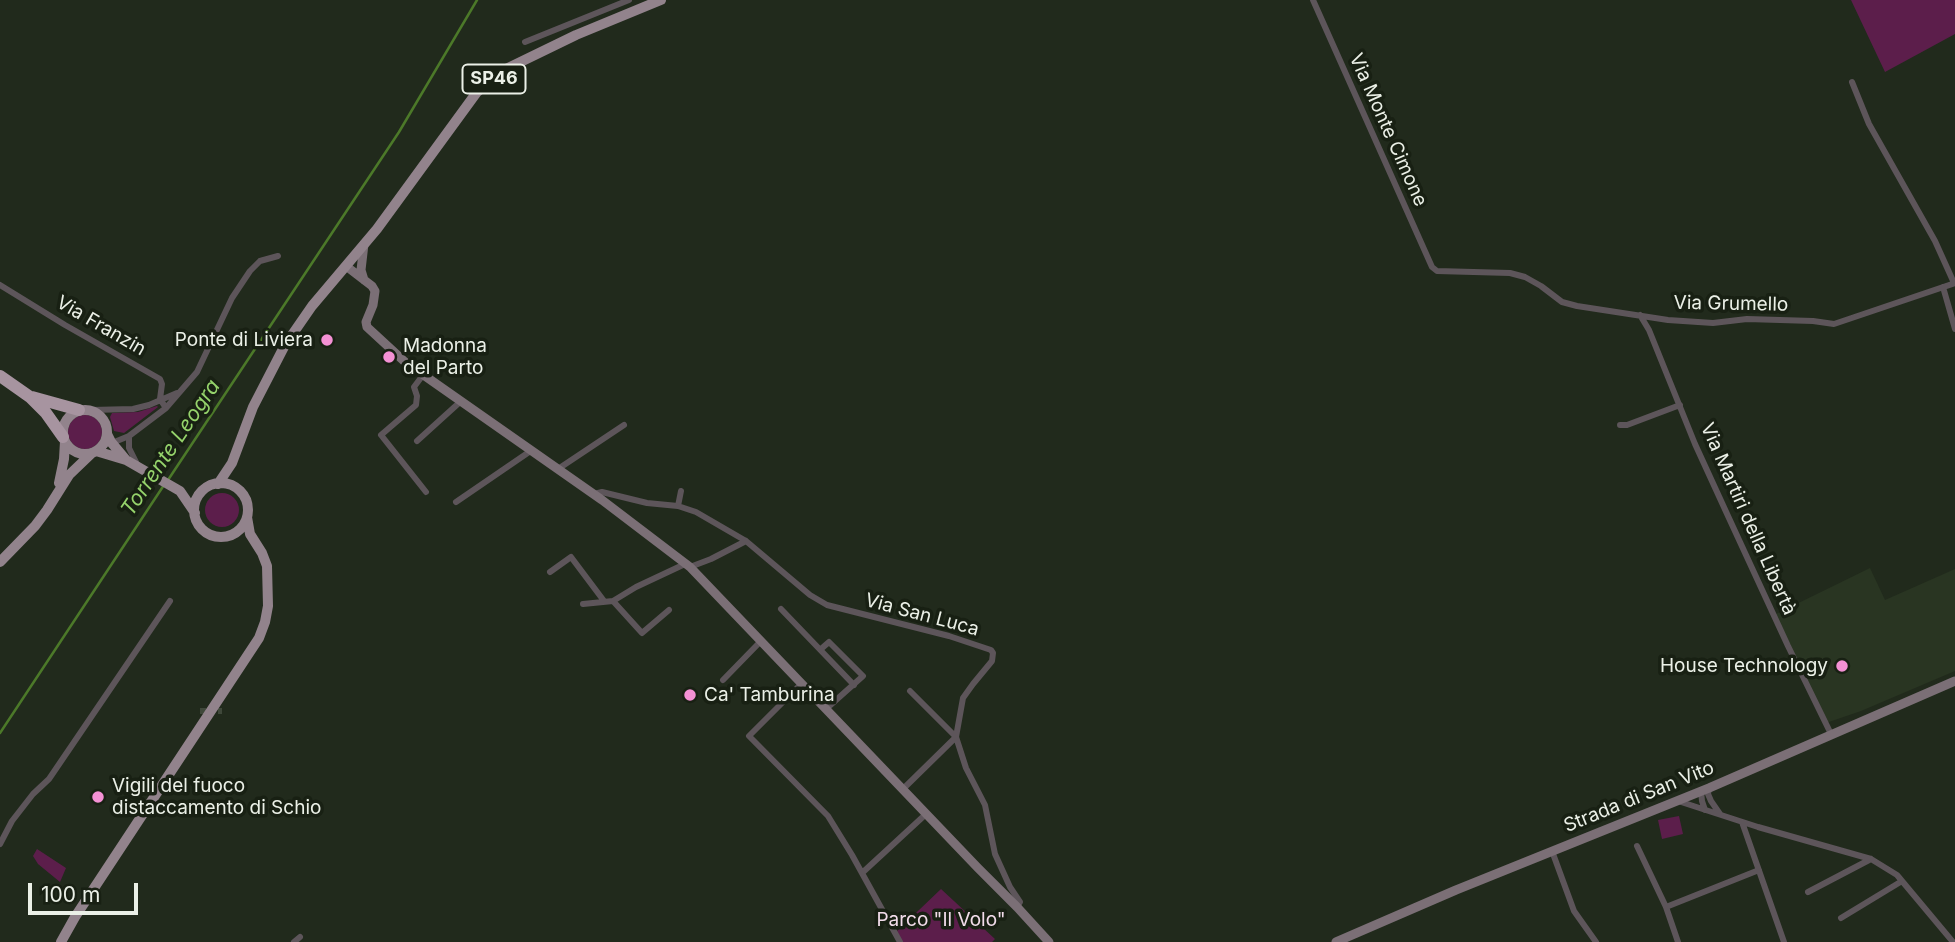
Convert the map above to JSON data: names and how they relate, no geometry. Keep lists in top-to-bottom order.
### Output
{
  "streets": {
    "main road": ["SP46"],
    "street": [
      "Via Monte Cimone",
      "Via Grumello",
      "Via Franzin",
      "Via Martiri della Libertà",
      "Via San Luca",
      "Strada di San Vito"
    ]
  },
  "crossings": [
    ["Via Monte Cimone", "Via Grumello"],
    ["Via Grumello", "Via Martiri della Libertà"],
    ["Via Martiri della Libertà", "Strada di San Vito"]
  ],
  "water": ["Torrente Leogra"],
  "parks": ["Parco \"Il Volo\""],
  "places": [
    "Ponte di Liviera",
    "Madonna del Parto",
    "House Technology",
    "Ca' Tamburina",
    "Vigili del fuoco distaccamento di Schio"
  ],
  "scale_bar": "100 m"
}
